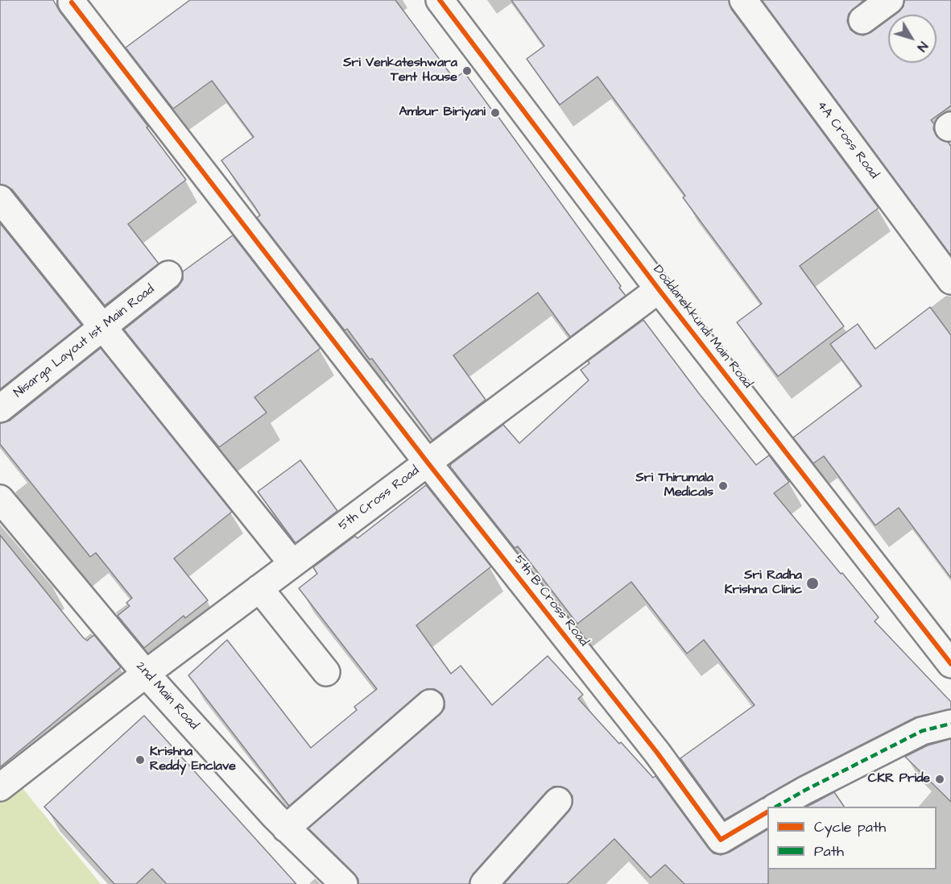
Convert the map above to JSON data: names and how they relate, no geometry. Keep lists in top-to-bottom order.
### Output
{
  "streets": {
    "street": [
      "4A Cross Road",
      "Doddanekkundi Main Road",
      "Nisarga Layout 1st Main Road",
      "5th Cross Road",
      "5th B Cross Road",
      "2nd Main Road"
    ]
  },
  "crossings": [
    ["Doddanekkundi Main Road", "5th Cross Road"],
    ["5th Cross Road", "5th B Cross Road"],
    ["5th Cross Road", "2nd Main Road"]
  ],
  "places": [
    "Sri Venkateshwara Tent House",
    "Ambur Biriyani",
    "Sri Thirumala Medicals",
    "Sri Radha Krishna Clinic",
    "Krishna Reddy Enclave",
    "CKR Pride"
  ],
  "legend": ["Cycle path", "Path"],
  "north": "bottom right"
}
